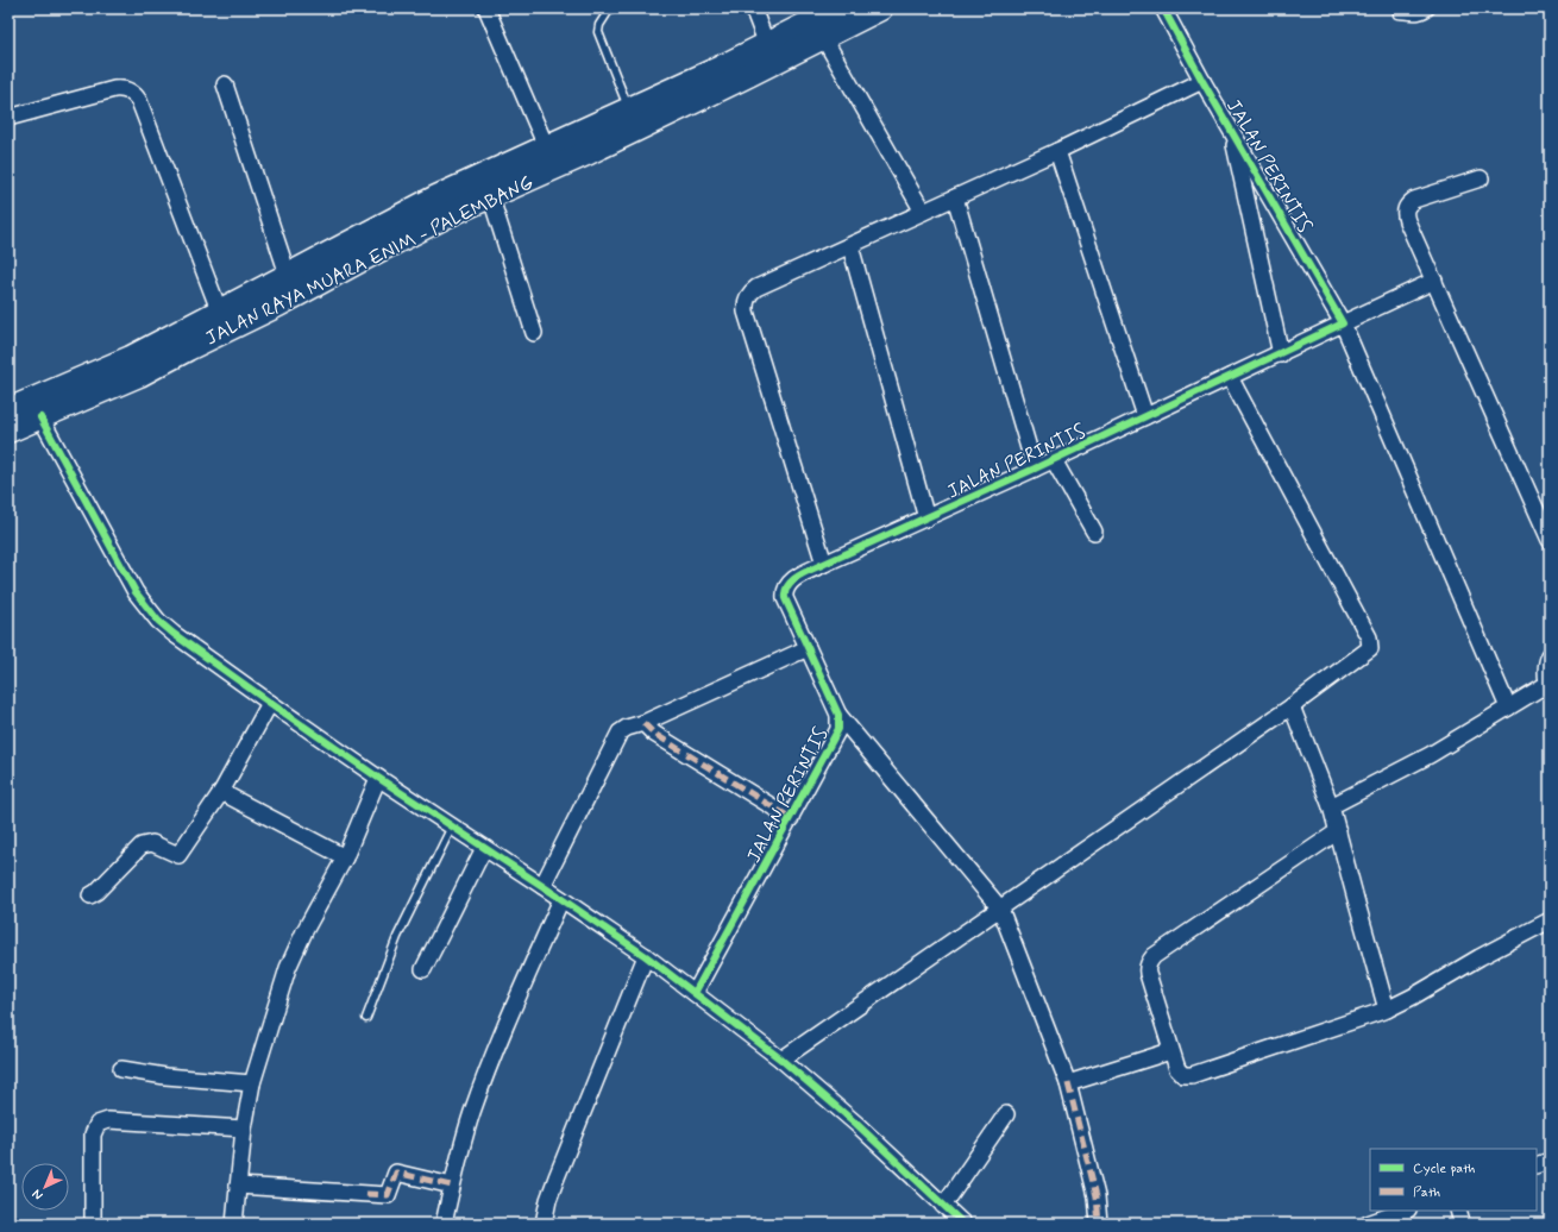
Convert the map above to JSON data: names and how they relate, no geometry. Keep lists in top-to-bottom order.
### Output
{
  "streets": {
    "main road": ["JALAN RAYA MUARA ENIM - PALEMBANG"],
    "street": ["JALAN PERINTIS"]
  },
  "legend": ["Cycle path", "Path"],
  "north": "bottom left"
}
